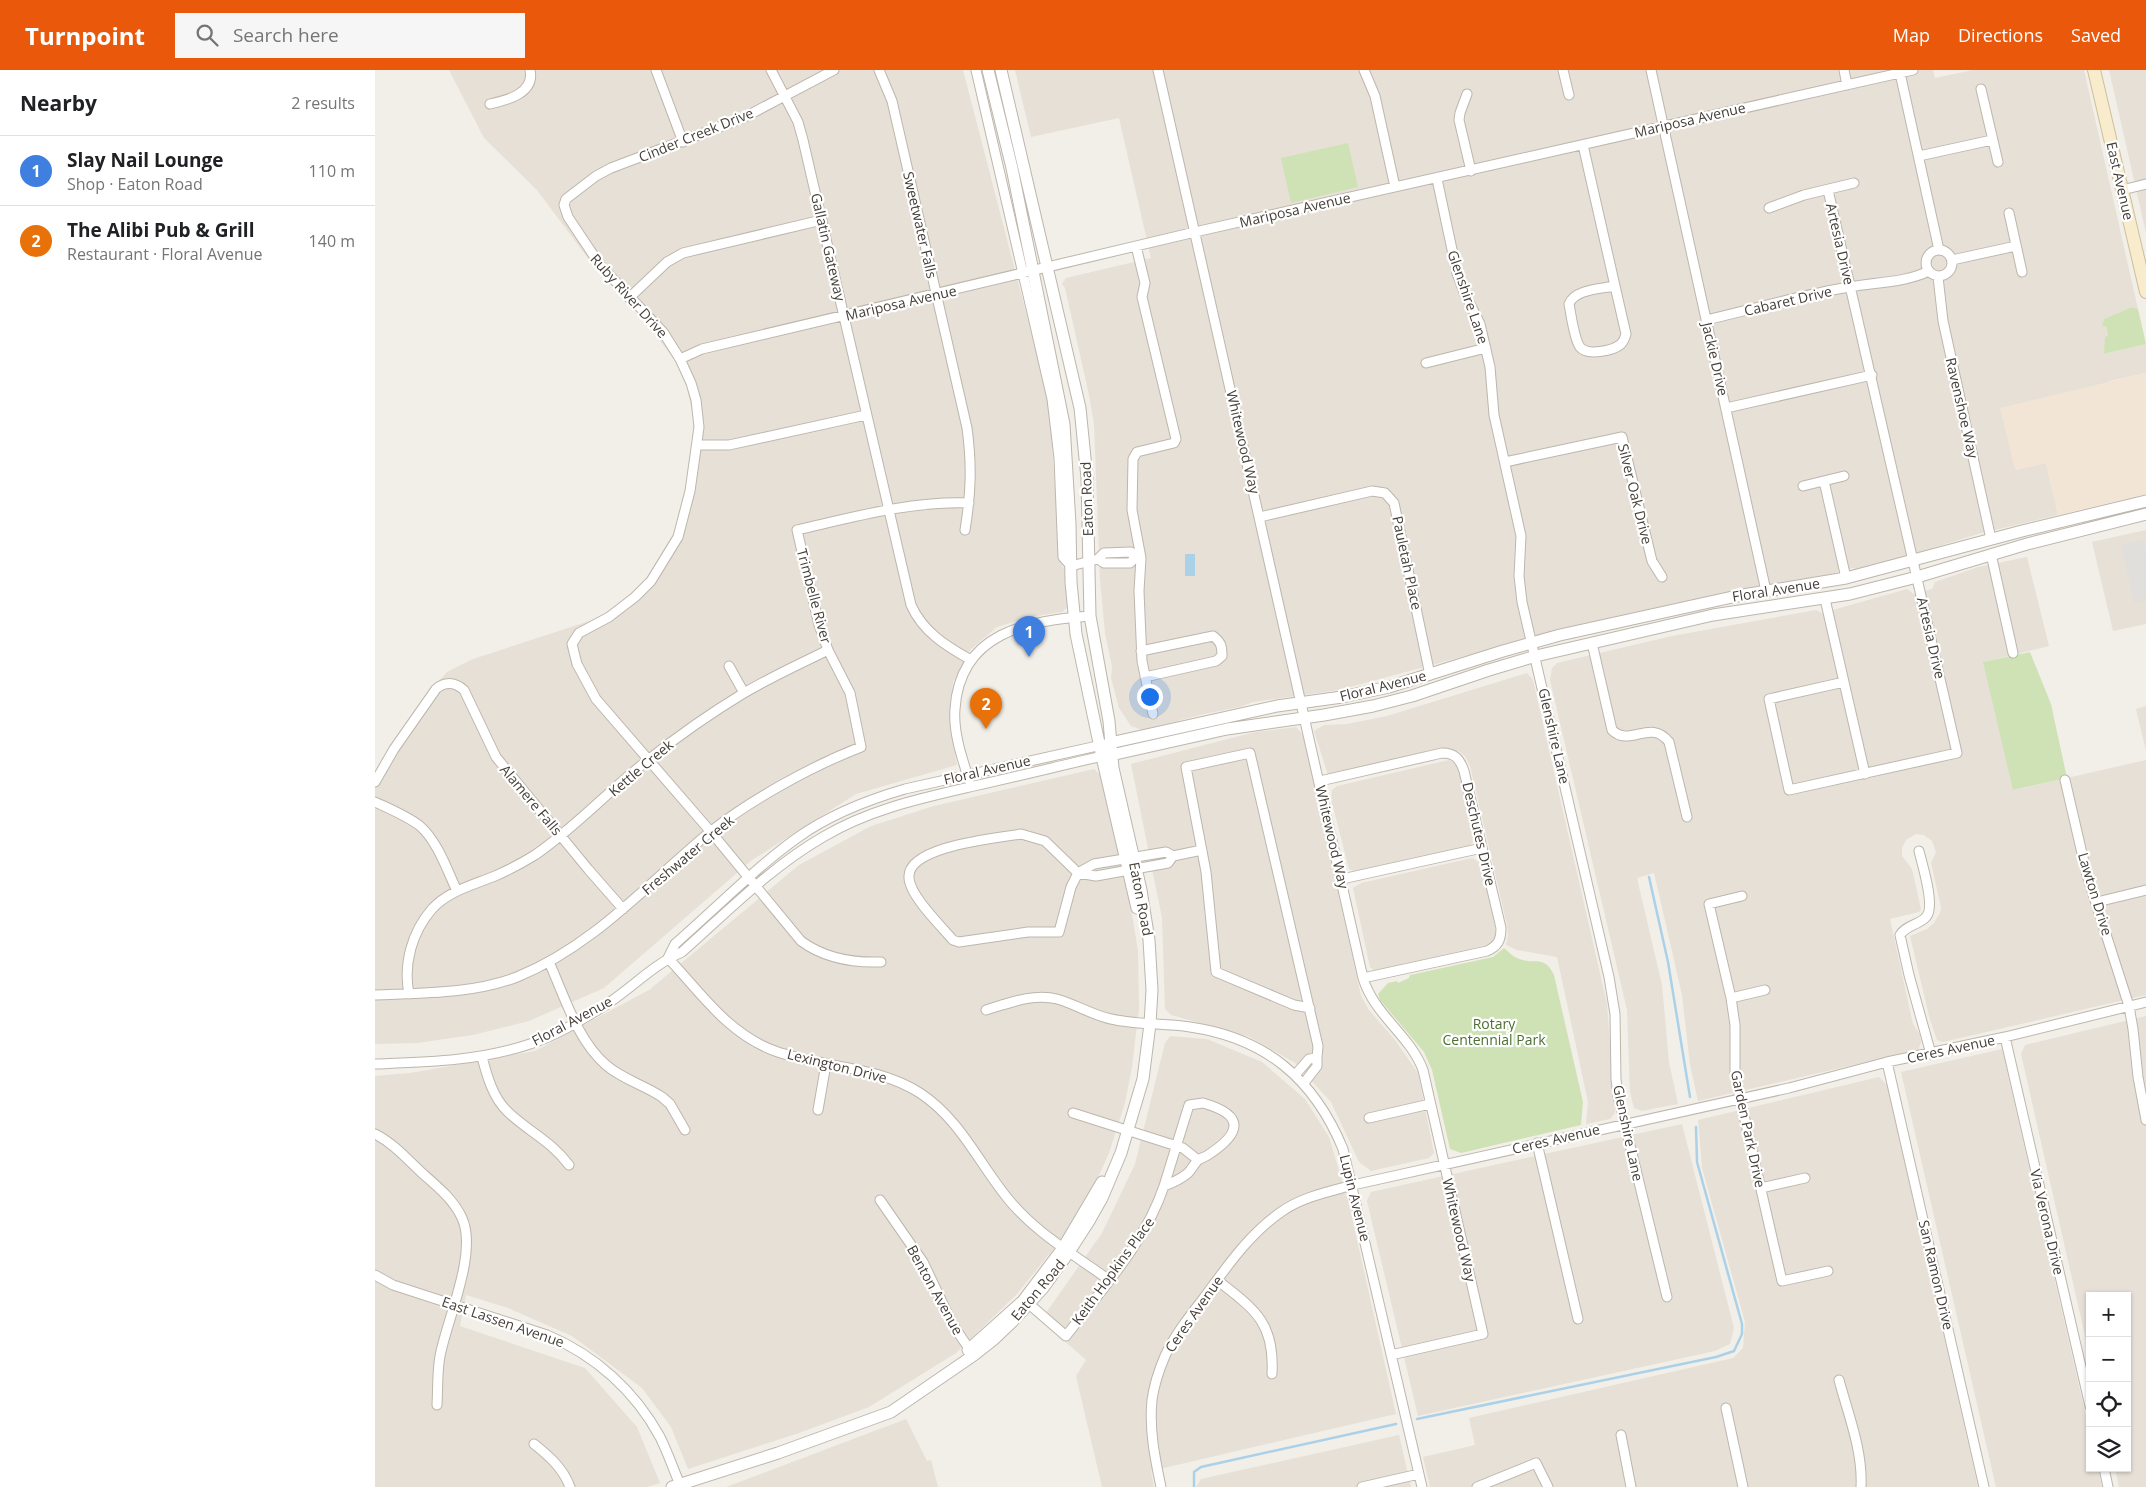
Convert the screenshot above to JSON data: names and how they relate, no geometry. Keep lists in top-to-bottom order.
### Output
{
  "streets": {
    "main road": ["East Avenue"],
    "street": [
      "Mariposa Avenue",
      "Cinder Creek Drive",
      "Sweetwater Falls",
      "Artesia Drive",
      "Gallatin Gateway",
      "Ruby River Drive",
      "Glenshire Lane",
      "Cabaret Drive",
      "Jackie Drive",
      "Ravenshoe Way",
      "Whitewood Way",
      "Silver Oak Drive",
      "Eaton Road",
      "Pauletah Place",
      "Floral Avenue",
      "Trimbelle River",
      "Kettle Creek",
      "Alamere Falls",
      "Deschutes Drive",
      "Freshwater Creek",
      "Lawton Drive",
      "Ceres Avenue",
      "Lexington Drive",
      "Garden Park Drive",
      "Lupin Avenue",
      "Via Verona Drive",
      "Keith Hopkins Place",
      "San Ramon Drive",
      "Benton Avenue",
      "East Lassen Avenue"
    ]
  },
  "crossings": [
    ["Mariposa Avenue", "Sweetwater Falls"],
    ["Mariposa Avenue", "Gallatin Gateway"],
    ["Mariposa Avenue", "Ruby River Drive"],
    ["Mariposa Avenue", "Glenshire Lane"],
    ["Mariposa Avenue", "Jackie Drive"],
    ["Mariposa Avenue", "Whitewood Way"],
    ["Mariposa Avenue", "Eaton Road"],
    ["Cinder Creek Drive", "Gallatin Gateway"],
    ["Cinder Creek Drive", "Ruby River Drive"],
    ["Artesia Drive", "Cabaret Drive"],
    ["Artesia Drive", "Floral Avenue"],
    ["Gallatin Gateway", "Trimbelle River"],
    ["Ruby River Drive", "Kettle Creek"],
    ["Glenshire Lane", "Silver Oak Drive"],
    ["Glenshire Lane", "Floral Avenue"],
    ["Glenshire Lane", "Ceres Avenue"],
    ["Cabaret Drive", "Jackie Drive"],
    ["Cabaret Drive", "Ravenshoe Way"],
    ["Jackie Drive", "Floral Avenue"],
    ["Ravenshoe Way", "Floral Avenue"],
    ["Whitewood Way", "Pauletah Place"],
    ["Whitewood Way", "Floral Avenue"],
    ["Whitewood Way", "Deschutes Drive"],
    ["Whitewood Way", "Ceres Avenue"],
    ["Whitewood Way", "Lupin Avenue"],
    ["Eaton Road", "Floral Avenue"],
    ["Eaton Road", "Lexington Drive"],
    ["Eaton Road", "Lupin Avenue"],
    ["Eaton Road", "Keith Hopkins Place"],
    ["Eaton Road", "Benton Avenue"],
    ["Eaton Road", "East Lassen Avenue"],
    ["Pauletah Place", "Floral Avenue"],
    ["Floral Avenue", "Lexington Drive"],
    ["Trimbelle River", "Kettle Creek"],
    ["Trimbelle River", "Freshwater Creek"],
    ["Kettle Creek", "Alamere Falls"],
    ["Kettle Creek", "Freshwater Creek"],
    ["Alamere Falls", "Freshwater Creek"],
    ["Lawton Drive", "Ceres Avenue"],
    ["Ceres Avenue", "Garden Park Drive"],
    ["Ceres Avenue", "Lupin Avenue"],
    ["Ceres Avenue", "Via Verona Drive"],
    ["Ceres Avenue", "San Ramon Drive"],
    ["Lexington Drive", "Keith Hopkins Place"]
  ],
  "parks": ["Rotary Centennial Park"],
  "page": {
    "header": "Turnpoint",
    "search": "Search here",
    "nav": ["Map", "Directions", "Saved"],
    "heading": ["Nearby", "2 results"],
    "list": [
      {
        "mark": "1",
        "name": "Slay Nail Lounge",
        "note": "Shop · Eaton Road",
        "value": "110 m"
      },
      {
        "mark": "2",
        "name": "The Alibi Pub & Grill",
        "note": "Restaurant · Floral Avenue",
        "value": "140 m"
      }
    ],
    "pins": ["1", "2"],
    "map_buttons": ["+", "−"]
  }
}
